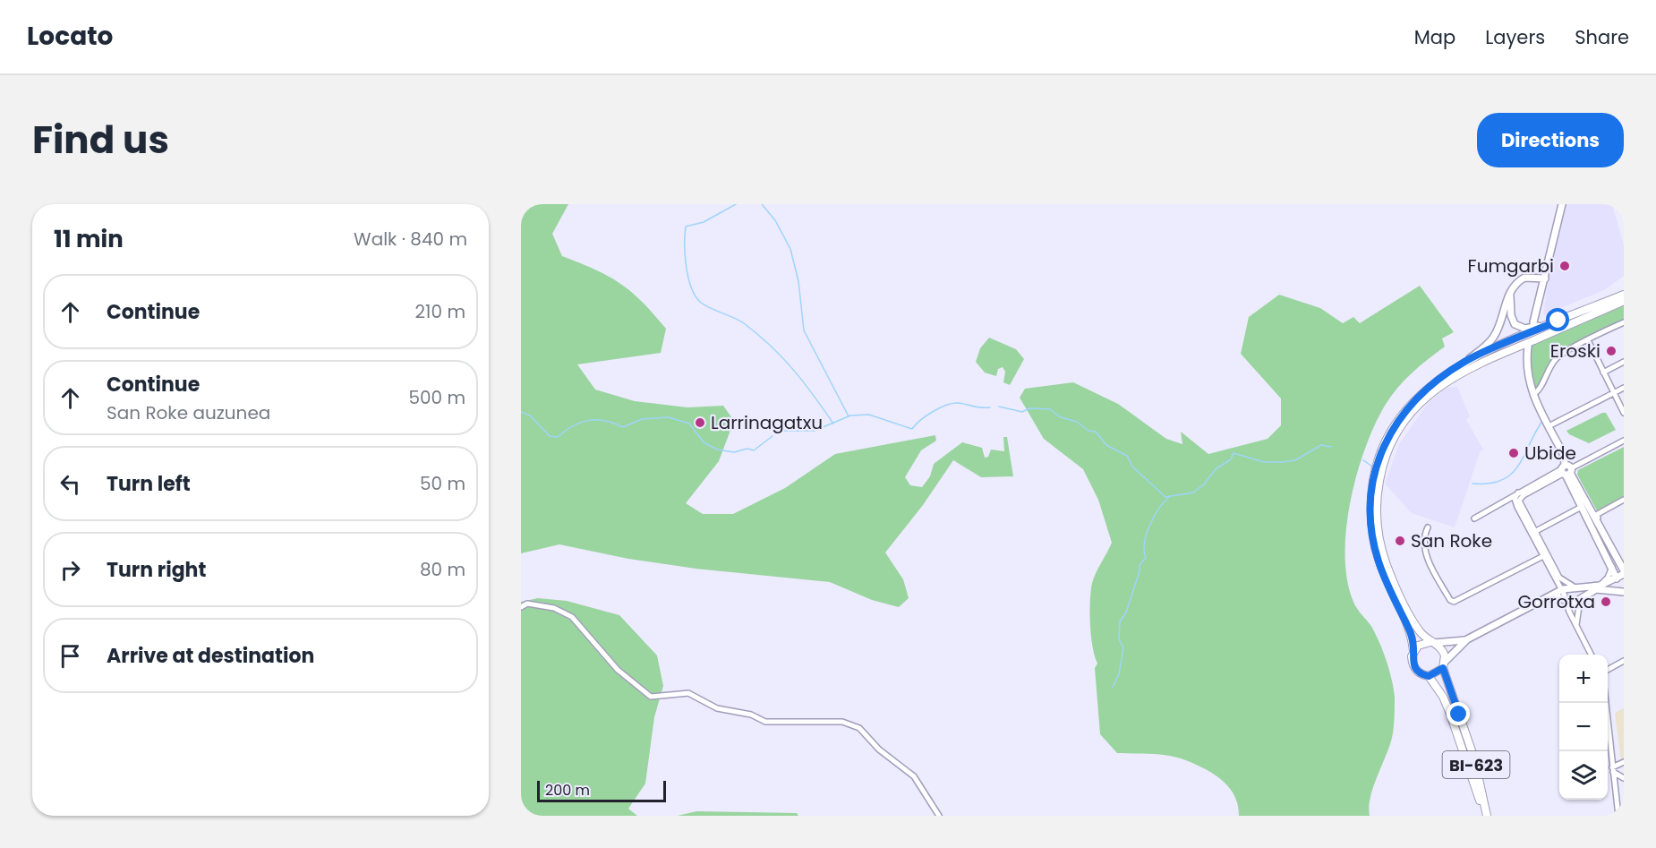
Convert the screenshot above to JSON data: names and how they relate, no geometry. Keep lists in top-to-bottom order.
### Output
{
  "streets": {
    "main road": ["BI-623"]
  },
  "places": [
    "Fumgarbi",
    "Eroski",
    "Larrinagatxu",
    "Ubide",
    "San Roke",
    "Gorrotxa"
  ],
  "scale_bar": "200 m",
  "page": {
    "header": "Locato",
    "nav": ["Map", "Layers", "Share"],
    "title": "Find us",
    "buttons": "Directions",
    "heading": ["11 min", "Walk · 840 m"],
    "list": [
      ["Continue", "210 m"],
      ["Continue", "San Roke auzunea", "500 m"],
      ["Turn left", "50 m"],
      ["Turn right", "80 m"],
      "Arrive at destination"
    ],
    "map_buttons": ["+", "−"],
    "scale": "200 m"
  }
}
